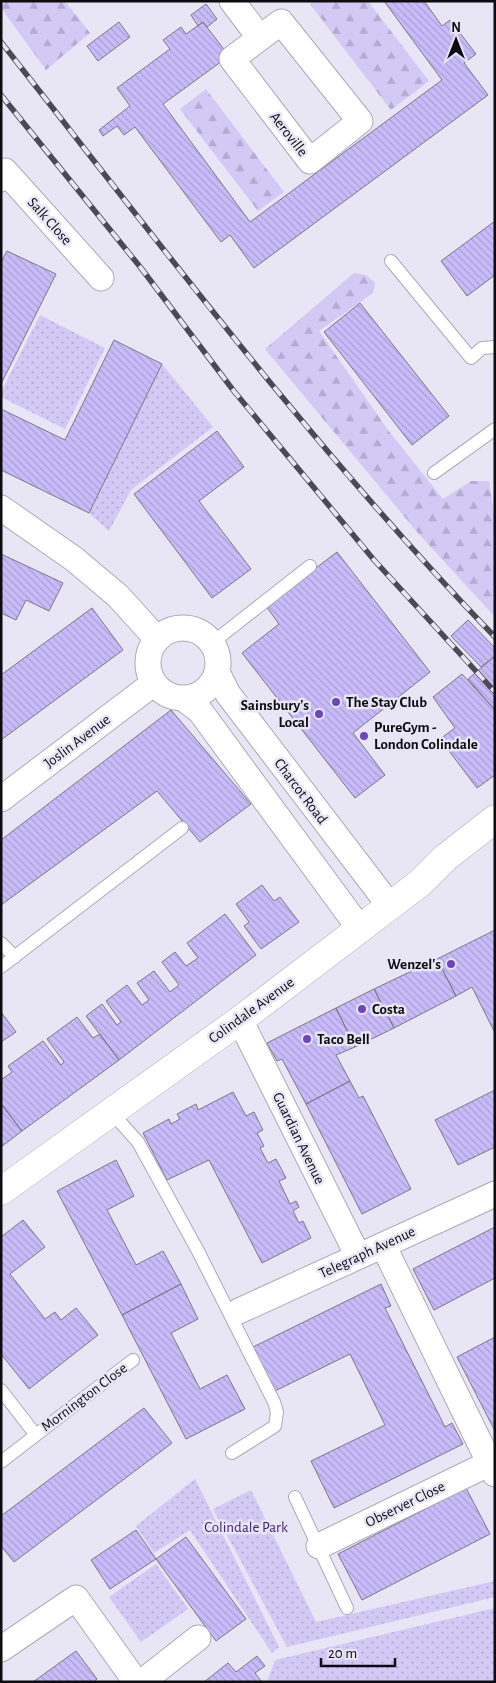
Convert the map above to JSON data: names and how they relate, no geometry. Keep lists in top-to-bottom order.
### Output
{
  "streets": {
    "street": [
      "Aeroville",
      "Salk Close",
      "Joslin Avenue",
      "Charcot Road",
      "Colindale Avenue",
      "Guardian Avenue",
      "Telegraph Avenue",
      "Observer Close"
    ],
    "lane": ["Mornington Close"]
  },
  "crossings": [
    ["Joslin Avenue", "Charcot Road"],
    ["Charcot Road", "Colindale Avenue"],
    ["Colindale Avenue", "Guardian Avenue"],
    ["Guardian Avenue", "Telegraph Avenue"]
  ],
  "parks": ["Colindale Park"],
  "places": [
    "The Stay Club",
    "Sainsbury's Local",
    "PureGym - London Colindale",
    "Wenzel's",
    "Costa",
    "Taco Bell"
  ],
  "scale_bar": "20 m",
  "north": "top"
}
